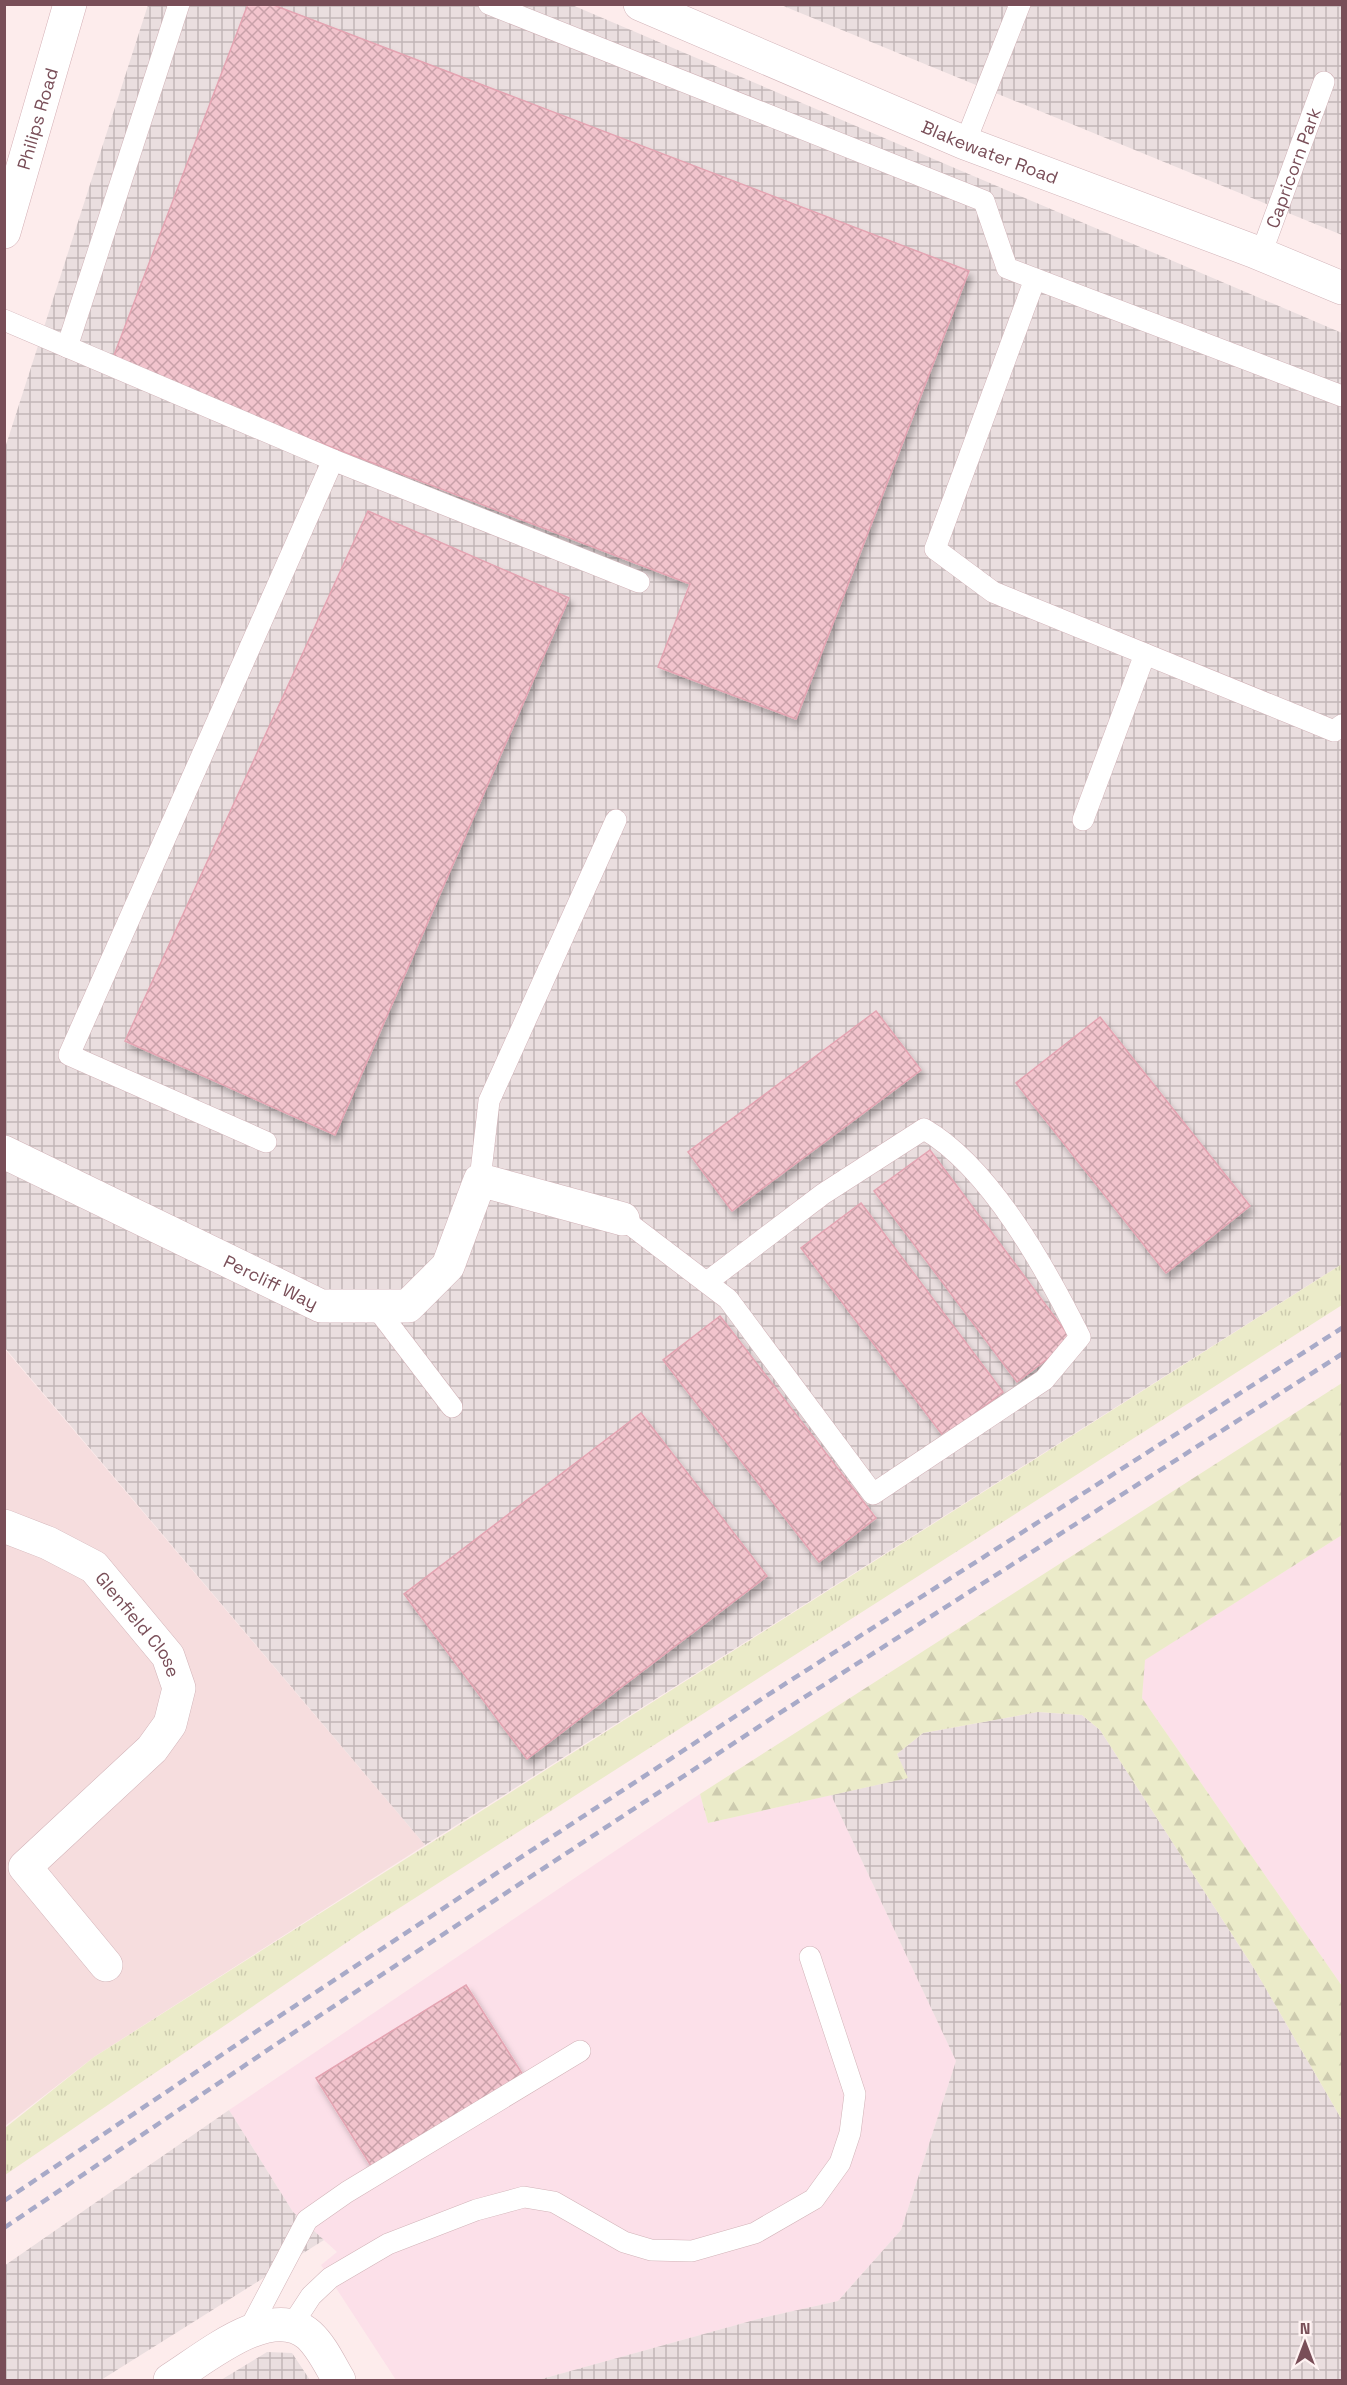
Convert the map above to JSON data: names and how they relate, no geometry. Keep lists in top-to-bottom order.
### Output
{
  "streets": {
    "street": [
      "Philips Road",
      "Blakewater Road",
      "Percliff Way",
      "Glenfield Close"
    ],
    "lane": ["Capricorn Park"]
  },
  "crossings": [
    ["Blakewater Road", "Capricorn Park"]
  ],
  "north": "top"
}
